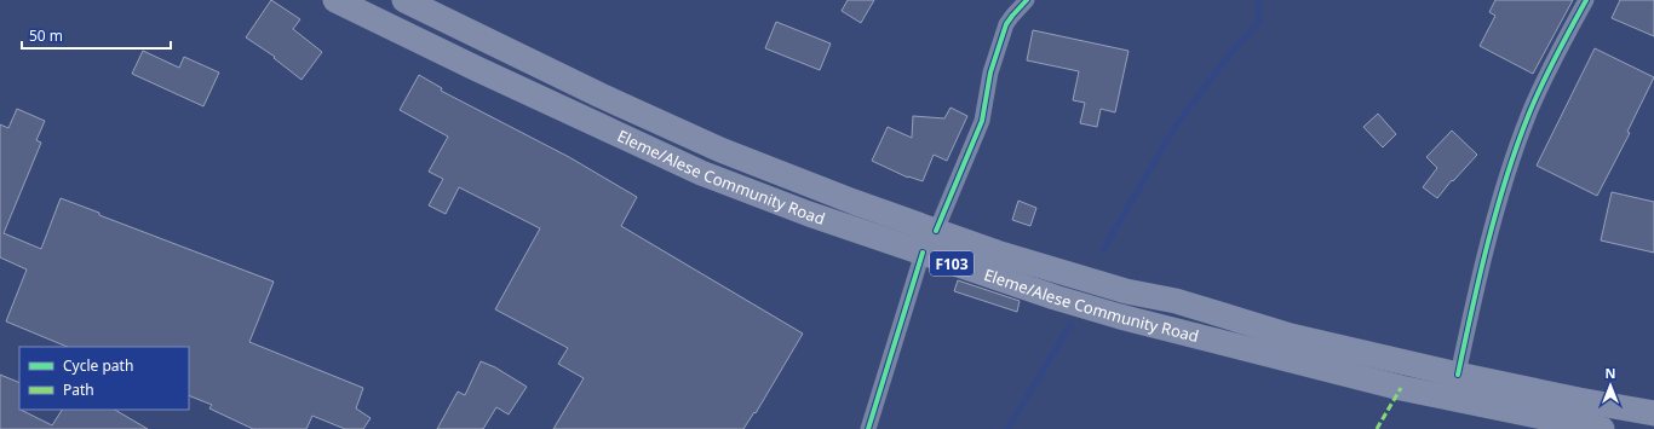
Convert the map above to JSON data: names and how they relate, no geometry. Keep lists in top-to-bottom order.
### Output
{
  "streets": {
    "main road": ["Eleme/Alese Community Road", "F103"]
  },
  "legend": ["Cycle path", "Path"],
  "scale_bar": "50 m",
  "north": "top"
}
